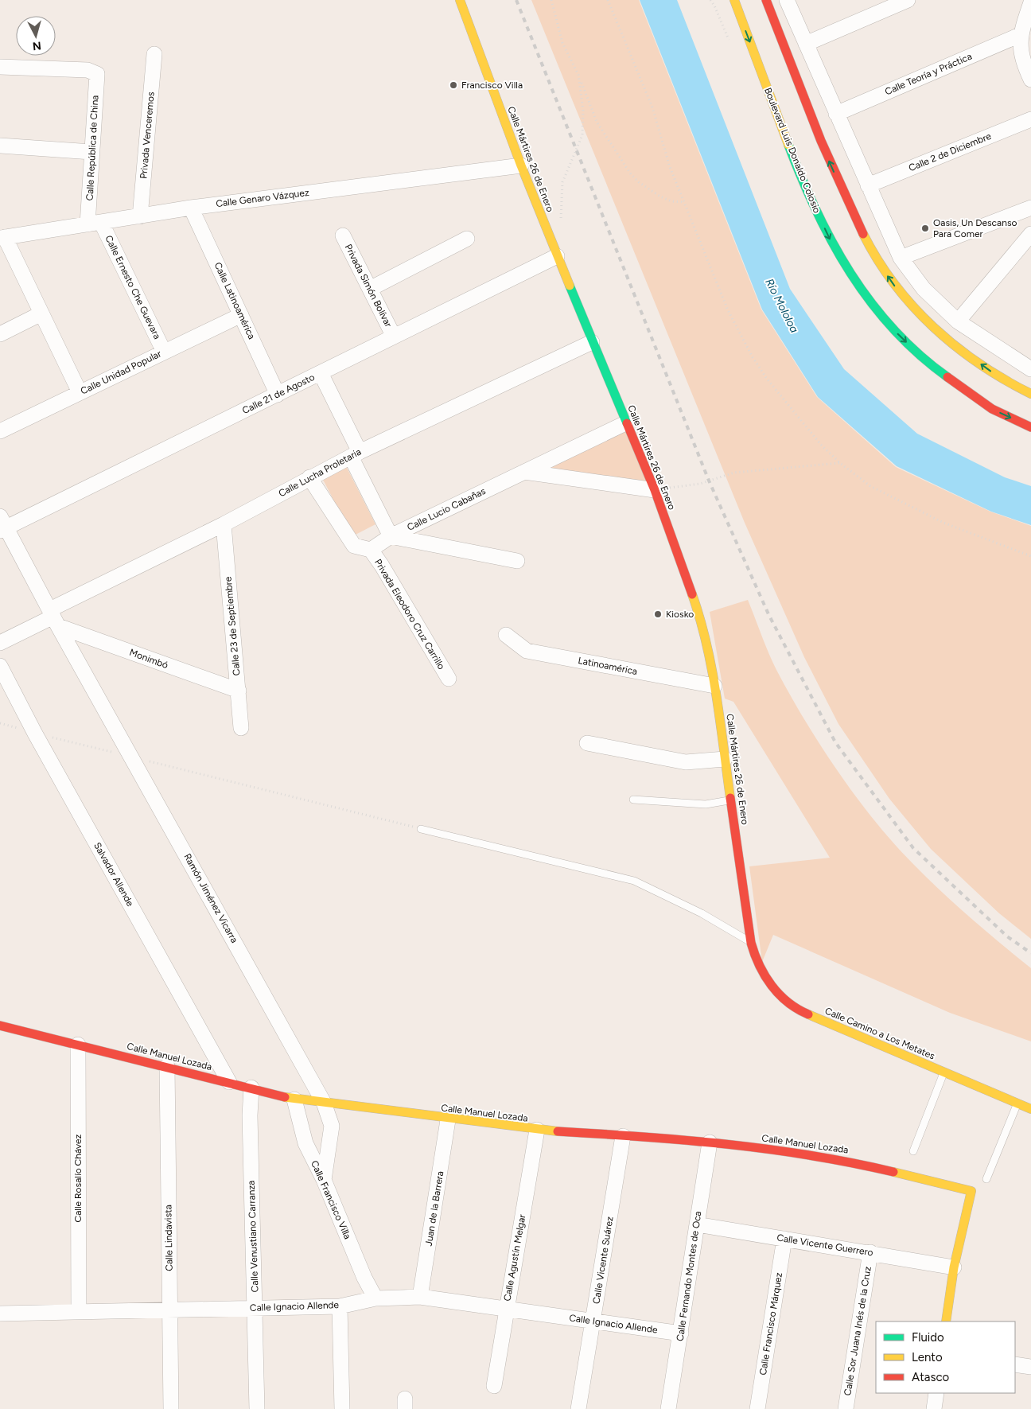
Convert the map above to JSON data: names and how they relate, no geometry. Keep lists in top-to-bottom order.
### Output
{
  "streets": {
    "street": [
      "Calle Teoría y Práctica",
      "Privada Venceremos",
      "Calle República de China",
      "Boulevard Luis Donaldo Colosio",
      "Calle 2 de Diciembre",
      "Calle Mártires 26 de Enero",
      "Calle Genaro Vázquez",
      "Privada Simón Bolívar",
      "Calle Ernesto Che Guevara",
      "Calle Latinoamérica",
      "Calle Unidad Popular",
      "Calle 21 de Agosto",
      "Calle Lucha Proletaria",
      "Calle Lucio Cabañas",
      "Privada Eleodoro Cruz Carrillo",
      "Calle 23 de Septiembre",
      "Monimbó",
      "Latinoamérica",
      "Salvador Allende",
      "Ramón Jiménez Vicarra",
      "Calle Camino a Los Metates",
      "Calle Manuel Lozada",
      "Calle Rosalío Chávez",
      "Calle Francisco Villa",
      "Juan de la Barrera",
      "Calle Venustiano Carranza",
      "Calle Lindavista",
      "Calle Vicente Guerrero",
      "Calle Agustín Melgar",
      "Calle Vicente Suárez",
      "Calle Fernando Montes de Oca",
      "Calle Ignacio Allende",
      "Calle Francisco Márquez",
      "Calle Sor Juana Inés de la Cruz"
    ]
  },
  "crossings": [
    ["Privada Venceremos", "Calle Genaro Vázquez"],
    ["Calle República de China", "Calle Genaro Vázquez"],
    ["Calle República de China", "Calle Ernesto Che Guevara"],
    ["Calle Mártires 26 de Enero", "Calle Genaro Vázquez"],
    ["Calle Mártires 26 de Enero", "Calle 21 de Agosto"],
    ["Calle Mártires 26 de Enero", "Calle Lucha Proletaria"],
    ["Calle Mártires 26 de Enero", "Calle Lucio Cabañas"],
    ["Calle Mártires 26 de Enero", "Latinoamérica"],
    ["Calle Mártires 26 de Enero", "Calle Camino a Los Metates"],
    ["Calle Genaro Vázquez", "Calle Ernesto Che Guevara"],
    ["Calle Genaro Vázquez", "Calle Latinoamérica"],
    ["Calle Genaro Vázquez", "Calle Unidad Popular"],
    ["Privada Simón Bolívar", "Calle 21 de Agosto"],
    ["Calle Ernesto Che Guevara", "Calle Unidad Popular"],
    ["Calle Latinoamérica", "Calle Unidad Popular"],
    ["Calle Latinoamérica", "Calle 21 de Agosto"],
    ["Calle 21 de Agosto", "Ramón Jiménez Vicarra"],
    ["Calle Lucha Proletaria", "Calle 23 de Septiembre"],
    ["Calle Lucha Proletaria", "Monimbó"],
    ["Calle Lucha Proletaria", "Ramón Jiménez Vicarra"],
    ["Calle Lucio Cabañas", "Privada Eleodoro Cruz Carrillo"],
    ["Calle 23 de Septiembre", "Monimbó"],
    ["Monimbó", "Ramón Jiménez Vicarra"],
    ["Salvador Allende", "Calle Manuel Lozada"],
    ["Ramón Jiménez Vicarra", "Calle Manuel Lozada"],
    ["Ramón Jiménez Vicarra", "Calle Francisco Villa"],
    ["Calle Manuel Lozada", "Calle Rosalío Chávez"],
    ["Calle Manuel Lozada", "Calle Francisco Villa"],
    ["Calle Manuel Lozada", "Juan de la Barrera"],
    ["Calle Manuel Lozada", "Calle Venustiano Carranza"],
    ["Calle Manuel Lozada", "Calle Lindavista"],
    ["Calle Manuel Lozada", "Calle Vicente Guerrero"],
    ["Calle Manuel Lozada", "Calle Agustín Melgar"],
    ["Calle Manuel Lozada", "Calle Vicente Suárez"],
    ["Calle Manuel Lozada", "Calle Fernando Montes de Oca"],
    ["Calle Rosalío Chávez", "Calle Ignacio Allende"],
    ["Calle Francisco Villa", "Calle Ignacio Allende"],
    ["Juan de la Barrera", "Calle Ignacio Allende"],
    ["Calle Venustiano Carranza", "Calle Ignacio Allende"],
    ["Calle Lindavista", "Calle Ignacio Allende"],
    ["Calle Vicente Guerrero", "Calle Fernando Montes de Oca"],
    ["Calle Vicente Guerrero", "Calle Francisco Márquez"],
    ["Calle Vicente Guerrero", "Calle Sor Juana Inés de la Cruz"],
    ["Calle Agustín Melgar", "Calle Ignacio Allende"],
    ["Calle Vicente Suárez", "Calle Ignacio Allende"],
    ["Calle Fernando Montes de Oca", "Calle Ignacio Allende"]
  ],
  "water": ["Río Mololoa"],
  "places": ["Francisco Villa", "Oasis, Un Descanso Para Comer", "Kiosko"],
  "legend": ["Fluido", "Lento", "Atasco"],
  "north": "bottom"
}
